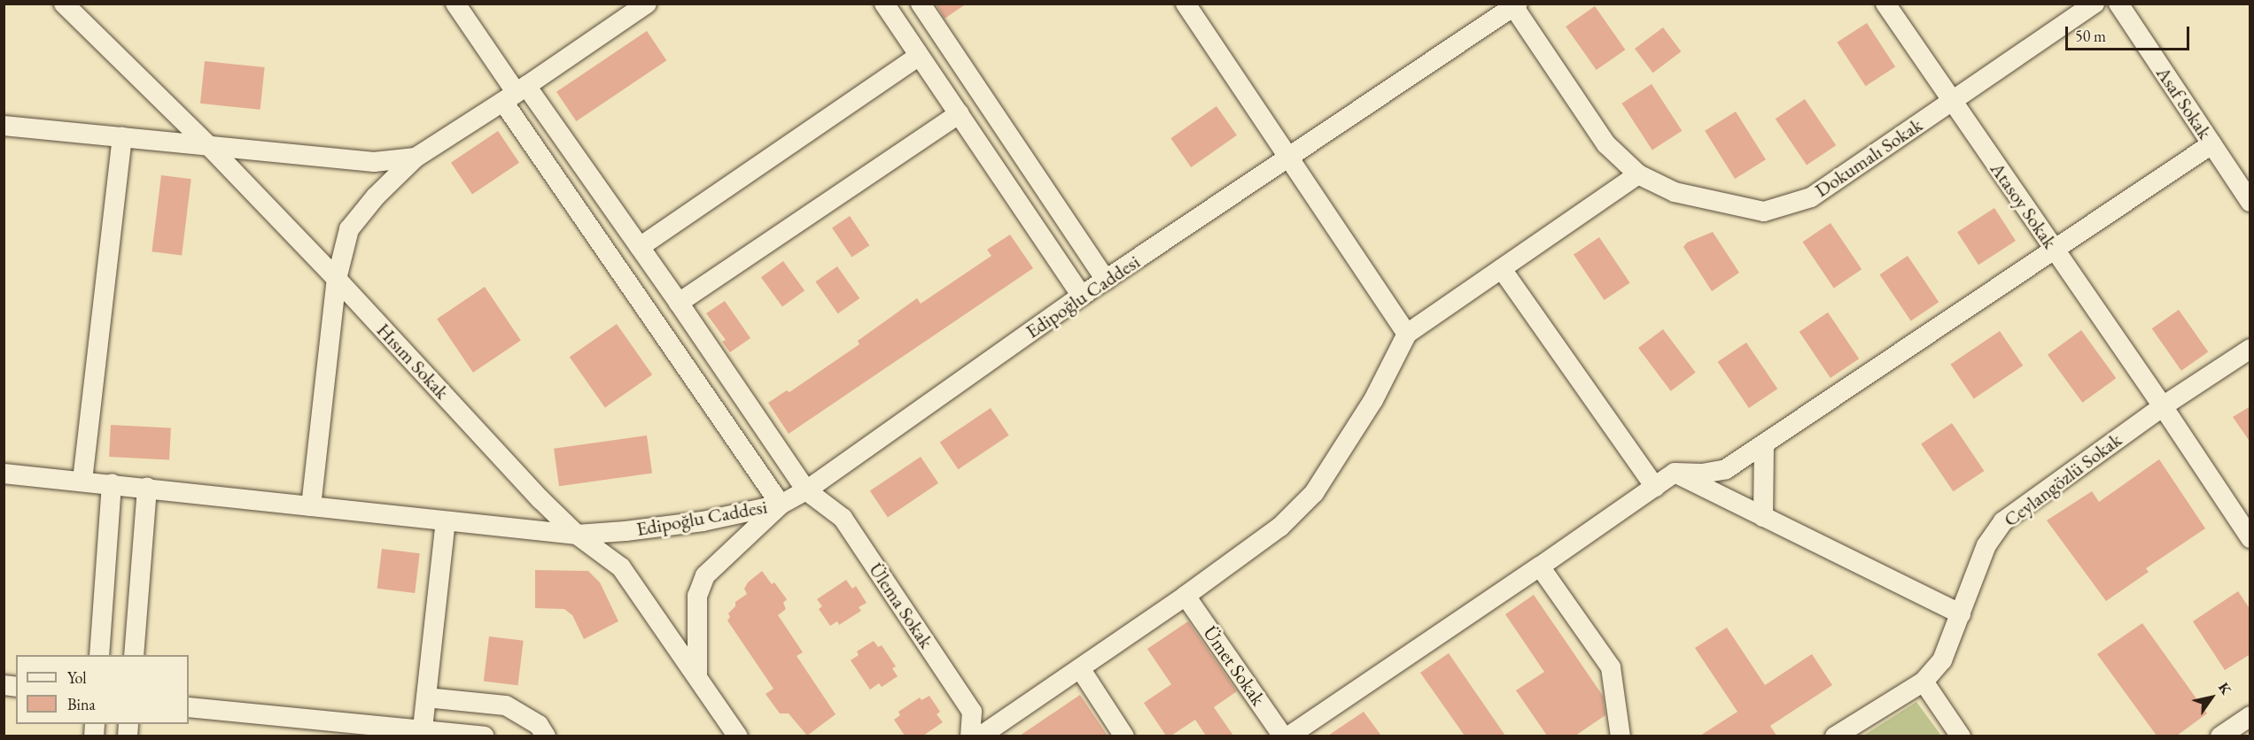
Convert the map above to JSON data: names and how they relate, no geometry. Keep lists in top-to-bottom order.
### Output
{
  "streets": {
    "street": [
      "Asaf Sokak",
      "Dokumalı Sokak",
      "Atasoy Sokak",
      "Edipoğlu Caddesi",
      "Hısım Sokak",
      "Ceylangözlü Sokak",
      "Ülema Sokak",
      "Ümet Sokak"
    ]
  },
  "crossings": [
    ["Dokumalı Sokak", "Atasoy Sokak"],
    ["Dokumalı Sokak", "Edipoğlu Caddesi"],
    ["Atasoy Sokak", "Ceylangözlü Sokak"],
    ["Edipoğlu Caddesi", "Hısım Sokak"],
    ["Edipoğlu Caddesi", "Ülema Sokak"]
  ],
  "legend": ["Yol", "Bina"],
  "scale_bar": "50 m",
  "north": "top right"
}
